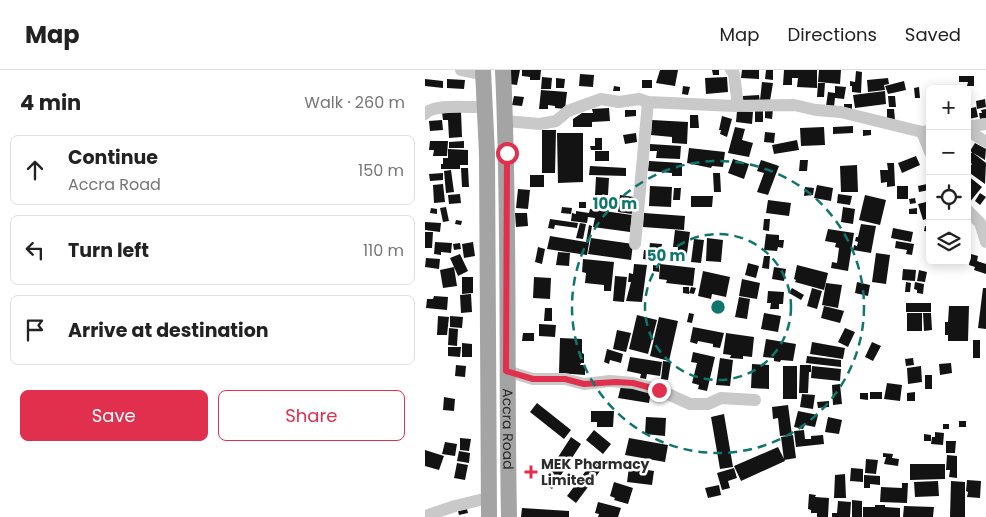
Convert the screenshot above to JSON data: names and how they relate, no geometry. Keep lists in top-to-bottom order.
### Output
{
  "streets": {
    "main road": ["Accra Road"]
  },
  "places": {
    "health": ["MEK Pharmacy Limited"]
  },
  "page": {
    "header": "Map",
    "nav": ["Map", "Directions", "Saved"],
    "heading": ["4 min", "Walk · 260 m"],
    "map_buttons": ["+", "−"],
    "list": [
      ["Continue", "Accra Road", "150 m"],
      ["Turn left", "110 m"],
      "Arrive at destination"
    ],
    "buttons": ["Save", "Share"]
  },
  "rings": ["100 m", "50 m"]
}
